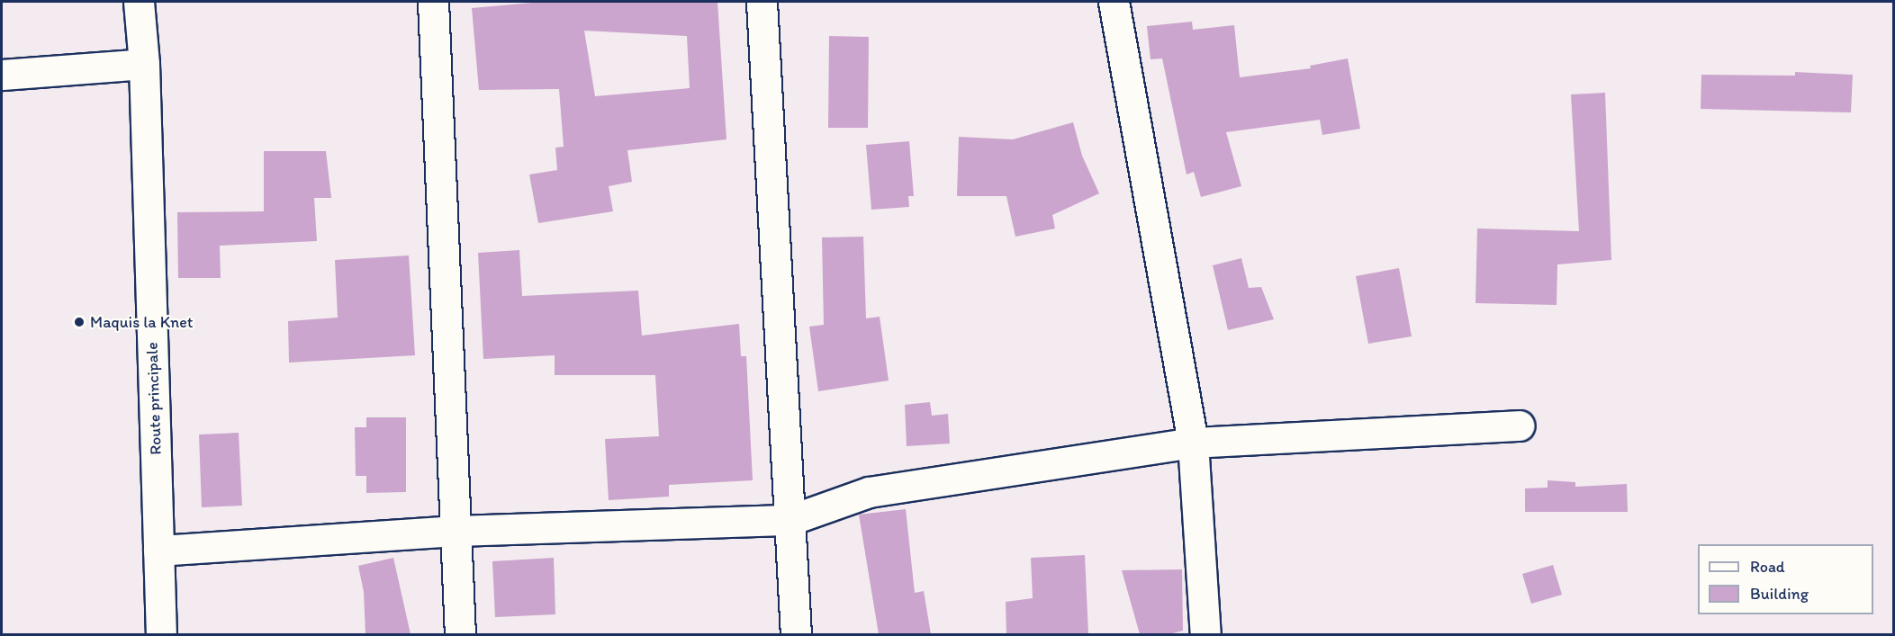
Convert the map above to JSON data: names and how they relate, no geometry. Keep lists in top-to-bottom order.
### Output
{
  "streets": {
    "street": ["Route principale"]
  },
  "places": ["Maquis la Knet"],
  "legend": ["Road", "Building"]
}
